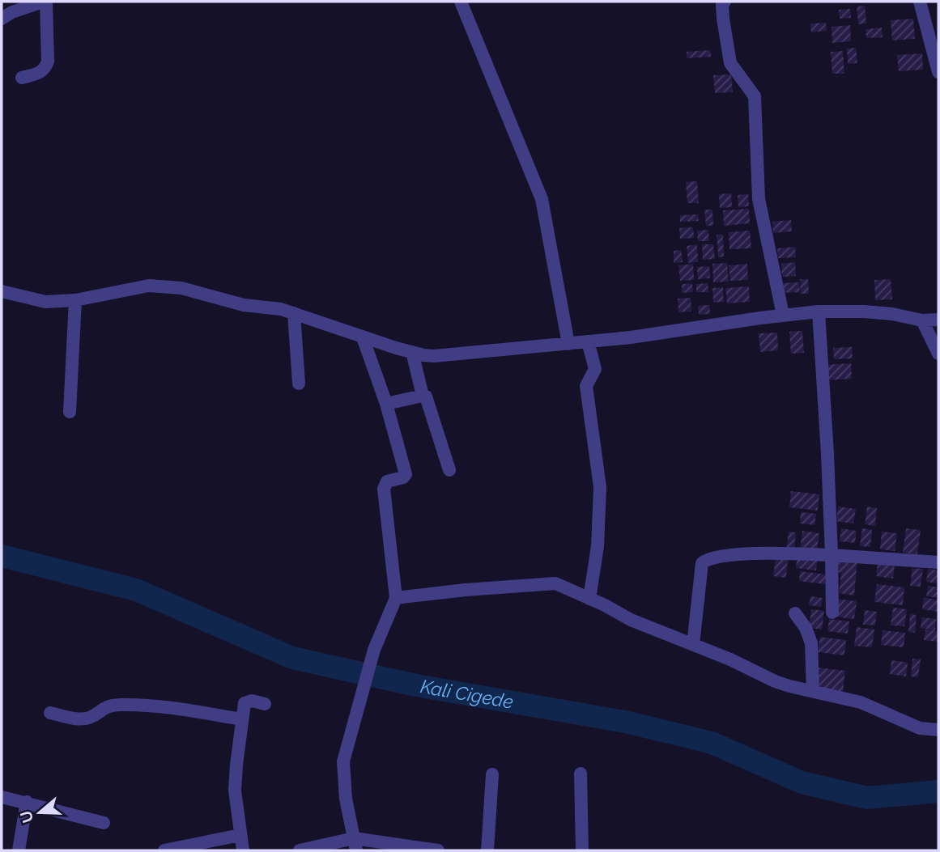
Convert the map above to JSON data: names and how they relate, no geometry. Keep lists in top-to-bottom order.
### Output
{
  "water": ["Kali Cigede"],
  "north": "left"
}
